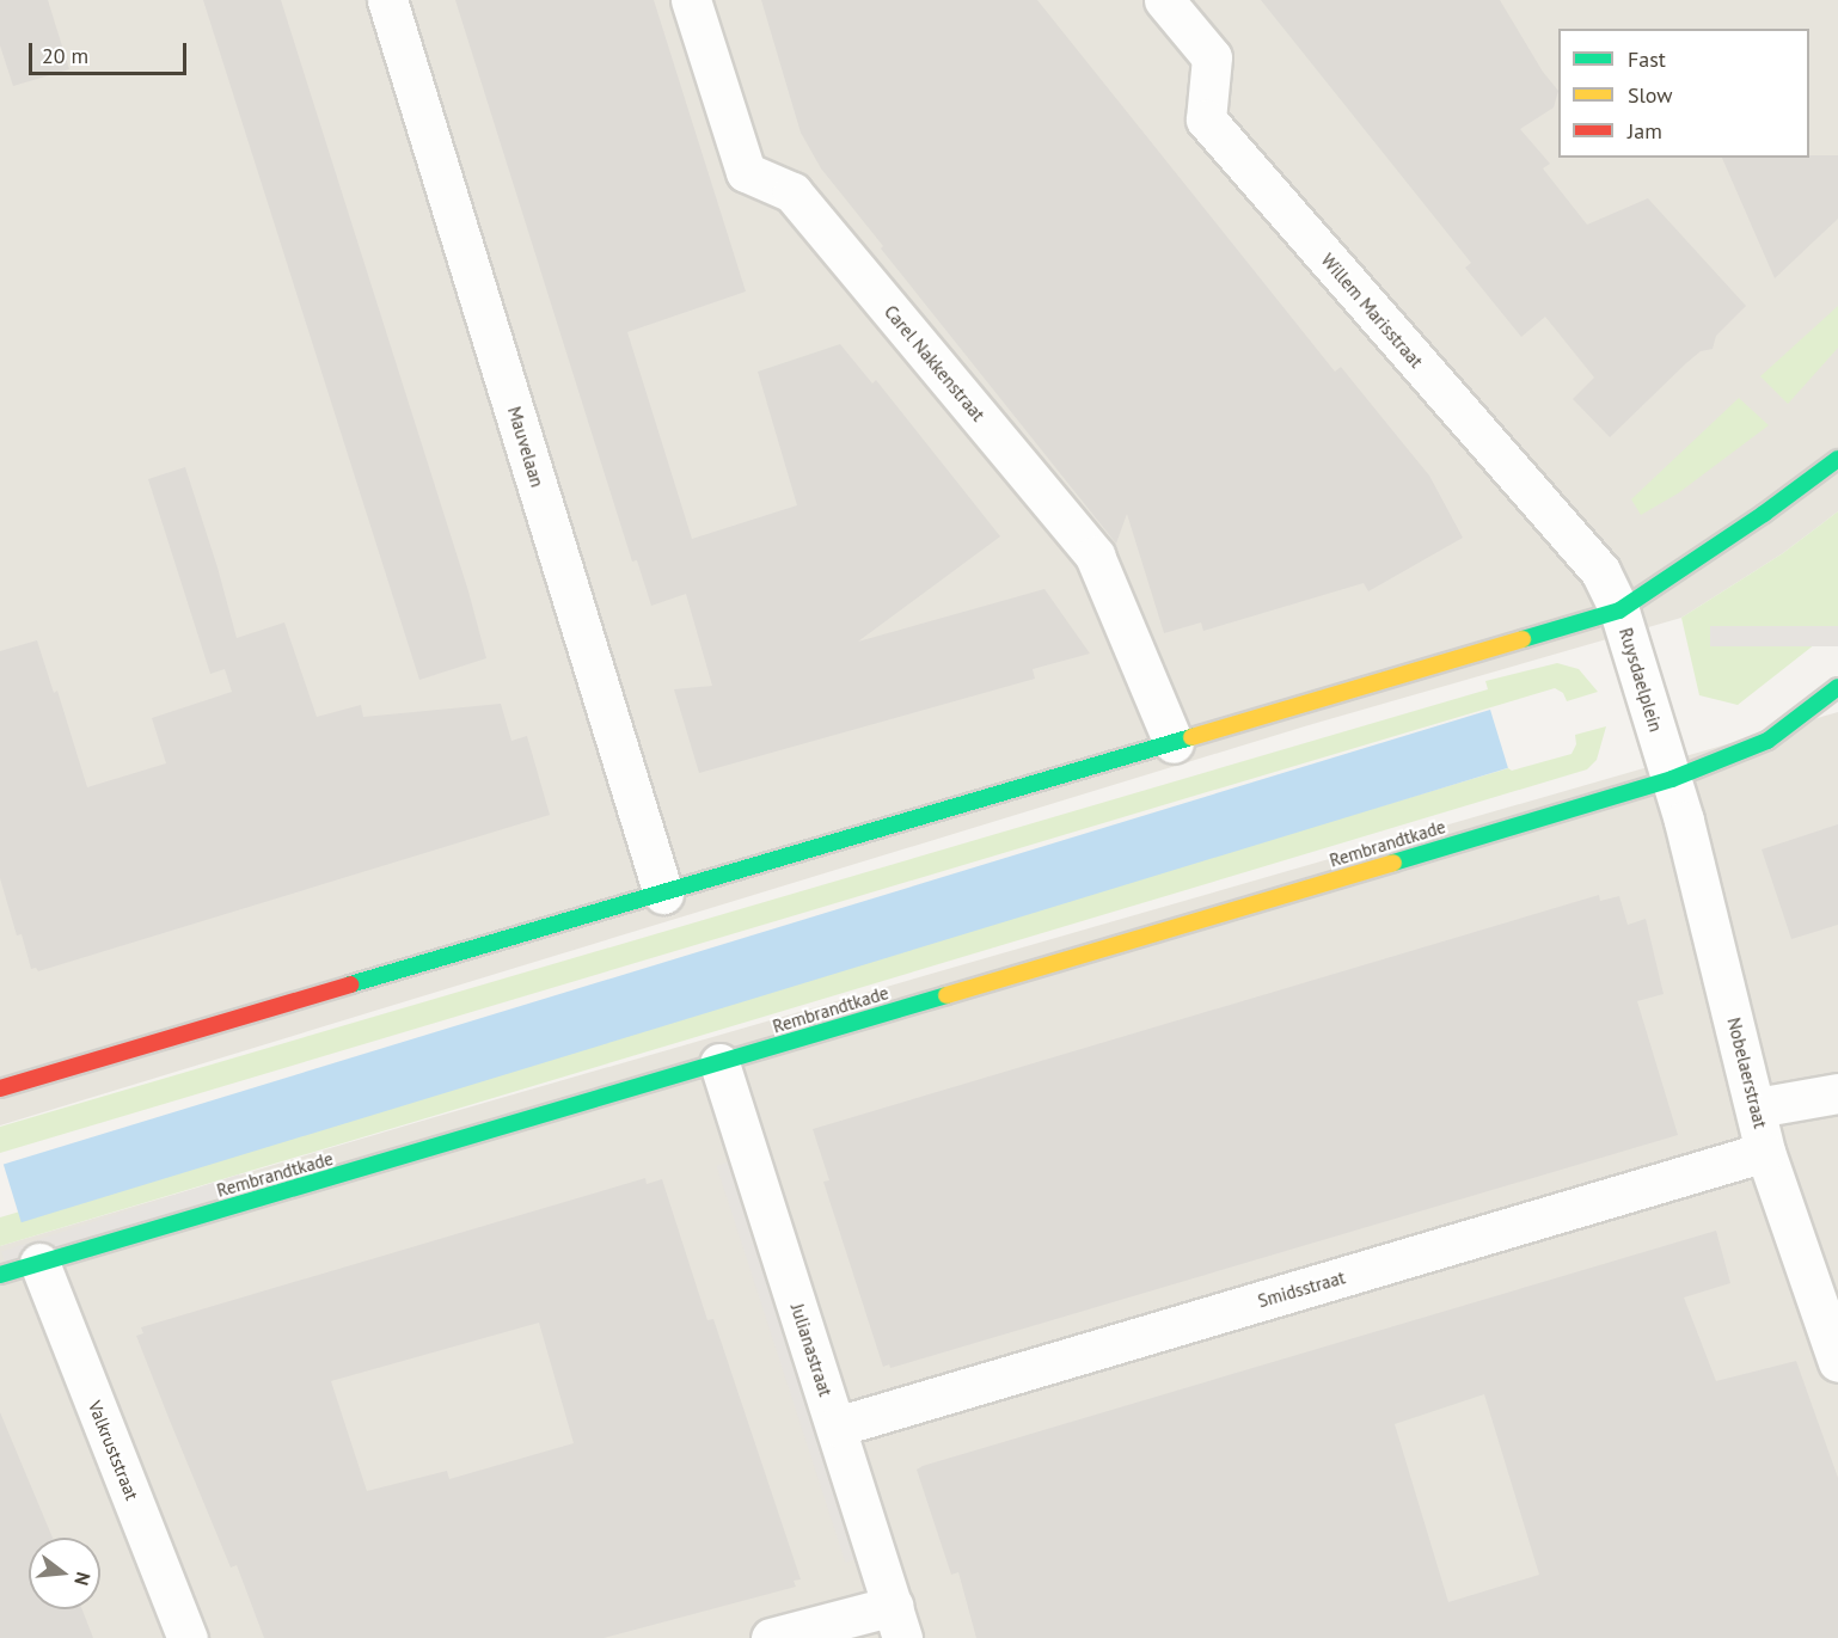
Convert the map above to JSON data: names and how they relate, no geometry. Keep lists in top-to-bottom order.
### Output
{
  "streets": {
    "street": [
      "Willem Marisstraat",
      "Carel Nakkenstraat",
      "Mauvelaan",
      "Ruysdaelplein",
      "Rembrandtkade",
      "Nobelaerstraat",
      "Smidsstraat",
      "Julianastraat",
      "Valkruststraat"
    ]
  },
  "crossings": [
    ["Willem Marisstraat", "Ruysdaelplein"],
    ["Ruysdaelplein", "Rembrandtkade"],
    ["Ruysdaelplein", "Nobelaerstraat"],
    ["Rembrandtkade", "Nobelaerstraat"],
    ["Rembrandtkade", "Julianastraat"],
    ["Rembrandtkade", "Valkruststraat"],
    ["Nobelaerstraat", "Smidsstraat"],
    ["Smidsstraat", "Julianastraat"]
  ],
  "legend": ["Fast", "Slow", "Jam"],
  "scale_bar": "20 m",
  "north": "right"
}
